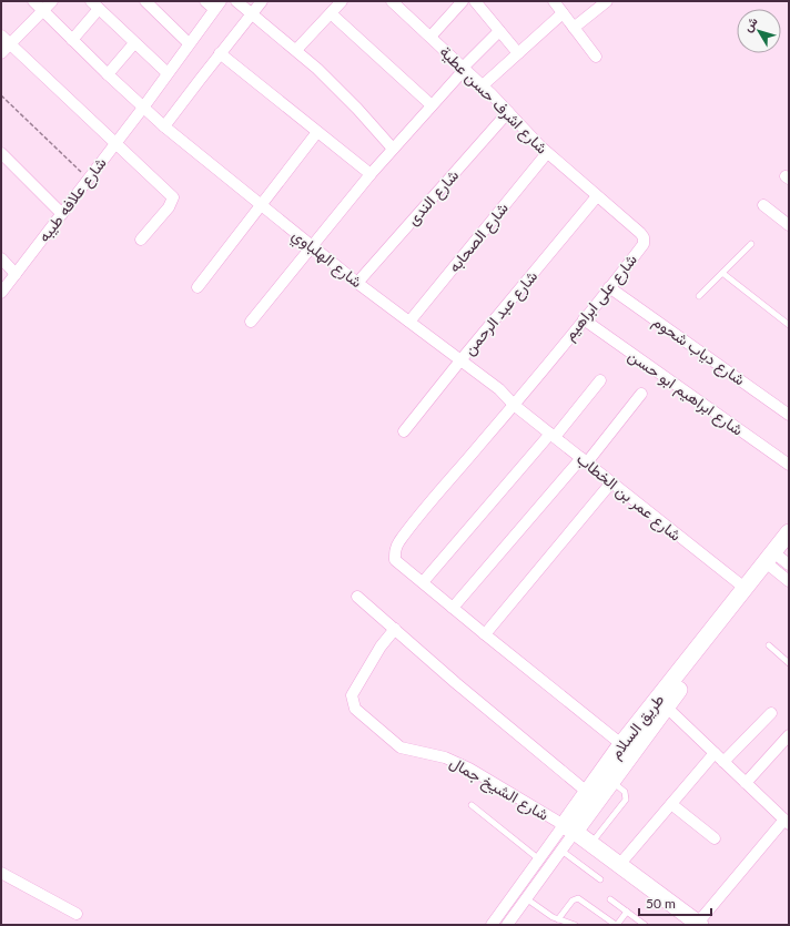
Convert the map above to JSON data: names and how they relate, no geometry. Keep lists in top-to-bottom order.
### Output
{
  "streets": {
    "main road": ["طريق السلام"],
    "street": [
      "شارع اشرف حسن عطية",
      "شارع الندى",
      "شارع علافه طيبه",
      "شارع الصحابه",
      "شارع الهلباوي",
      "شارع على ابراهيم",
      "شارع عبد الرحمن",
      "شارع دياب شحوم",
      "شارع ابراهيم ابو حسن",
      "شارع عمر بن الخطاب",
      "شارع الشيخ جمال"
    ]
  },
  "crossings": [
    ["شارع اشرف حسن عطية", "شارع الندى"],
    ["شارع اشرف حسن عطية", "شارع الصحابه"],
    ["شارع اشرف حسن عطية", "شارع على ابراهيم"],
    ["شارع اشرف حسن عطية", "شارع عبد الرحمن"],
    ["شارع الندى", "شارع الهلباوي"],
    ["شارع علافه طيبه", "شارع الهلباوي"],
    ["شارع الصحابه", "شارع الهلباوي"],
    ["شارع الهلباوي", "شارع على ابراهيم"],
    ["شارع الهلباوي", "شارع عبد الرحمن"],
    ["شارع الهلباوي", "شارع عمر بن الخطاب"],
    ["شارع على ابراهيم", "شارع عبد الرحمن"],
    ["شارع على ابراهيم", "شارع دياب شحوم"],
    ["شارع على ابراهيم", "شارع ابراهيم ابو حسن"],
    ["شارع على ابراهيم", "شارع عمر بن الخطاب"],
    ["شارع عمر بن الخطاب", "طريق السلام"],
    ["طريق السلام", "شارع الشيخ جمال"]
  ],
  "scale_bar": "50 m",
  "north": "top left"
}
